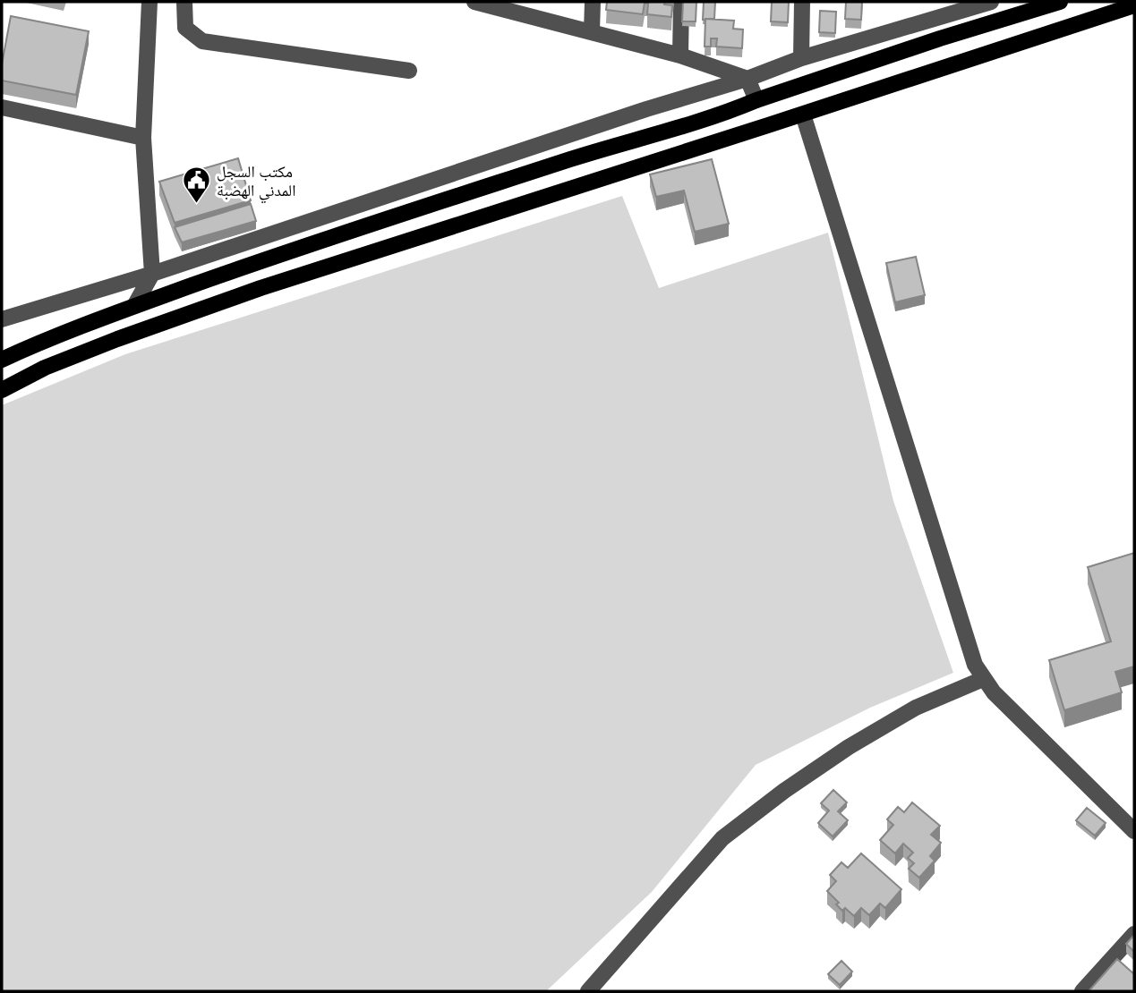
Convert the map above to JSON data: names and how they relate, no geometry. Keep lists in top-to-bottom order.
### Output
{
  "places": {
    "public building": ["مكتب السجل المدني الهضبة"]
  }
}
